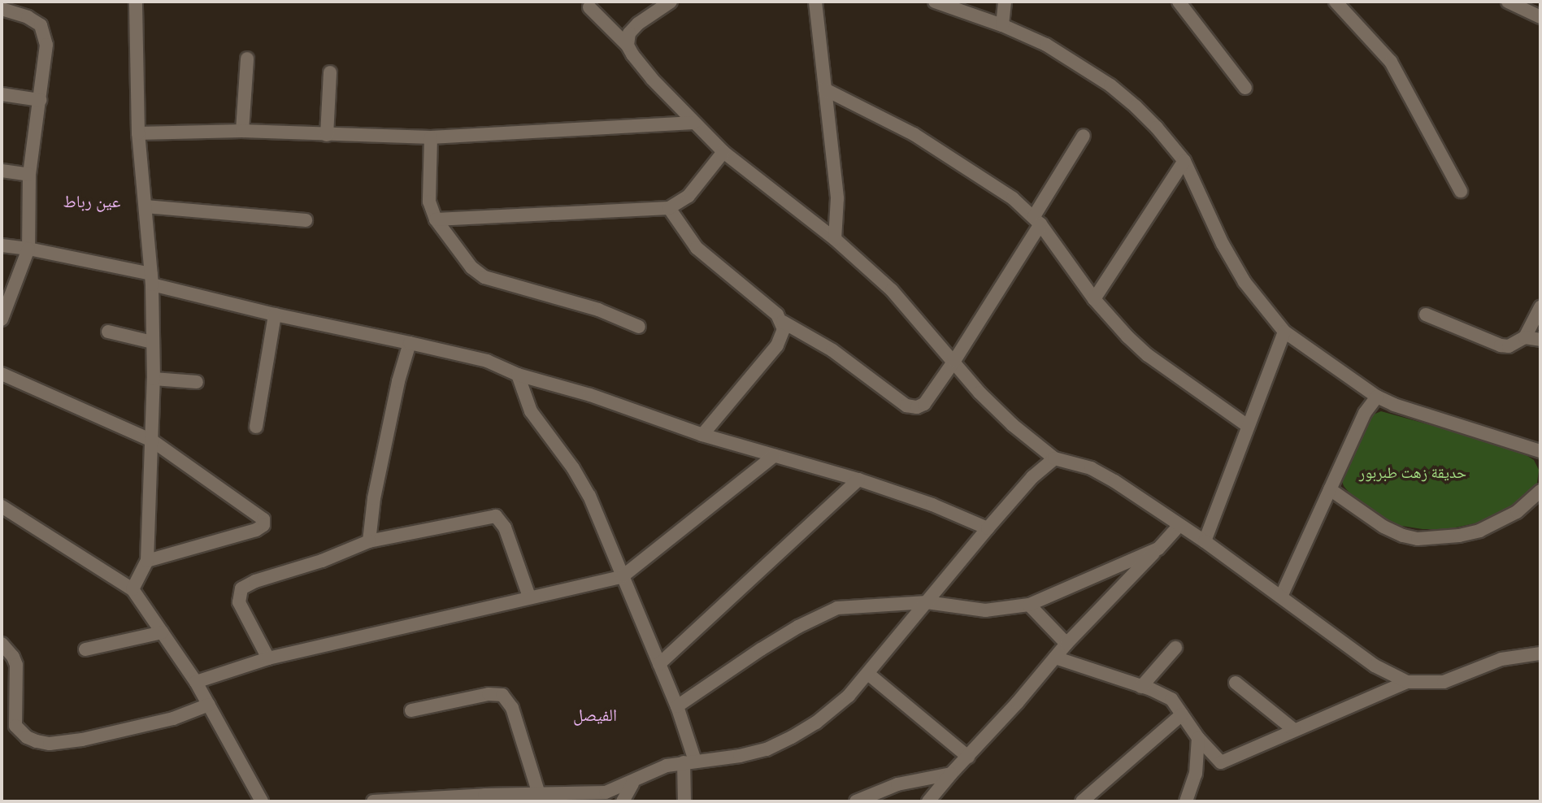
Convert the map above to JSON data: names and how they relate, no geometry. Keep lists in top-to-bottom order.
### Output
{
  "districts": ["عين رباط", "الفيصل"],
  "parks": ["حديقة زهت طبربور"]
}
